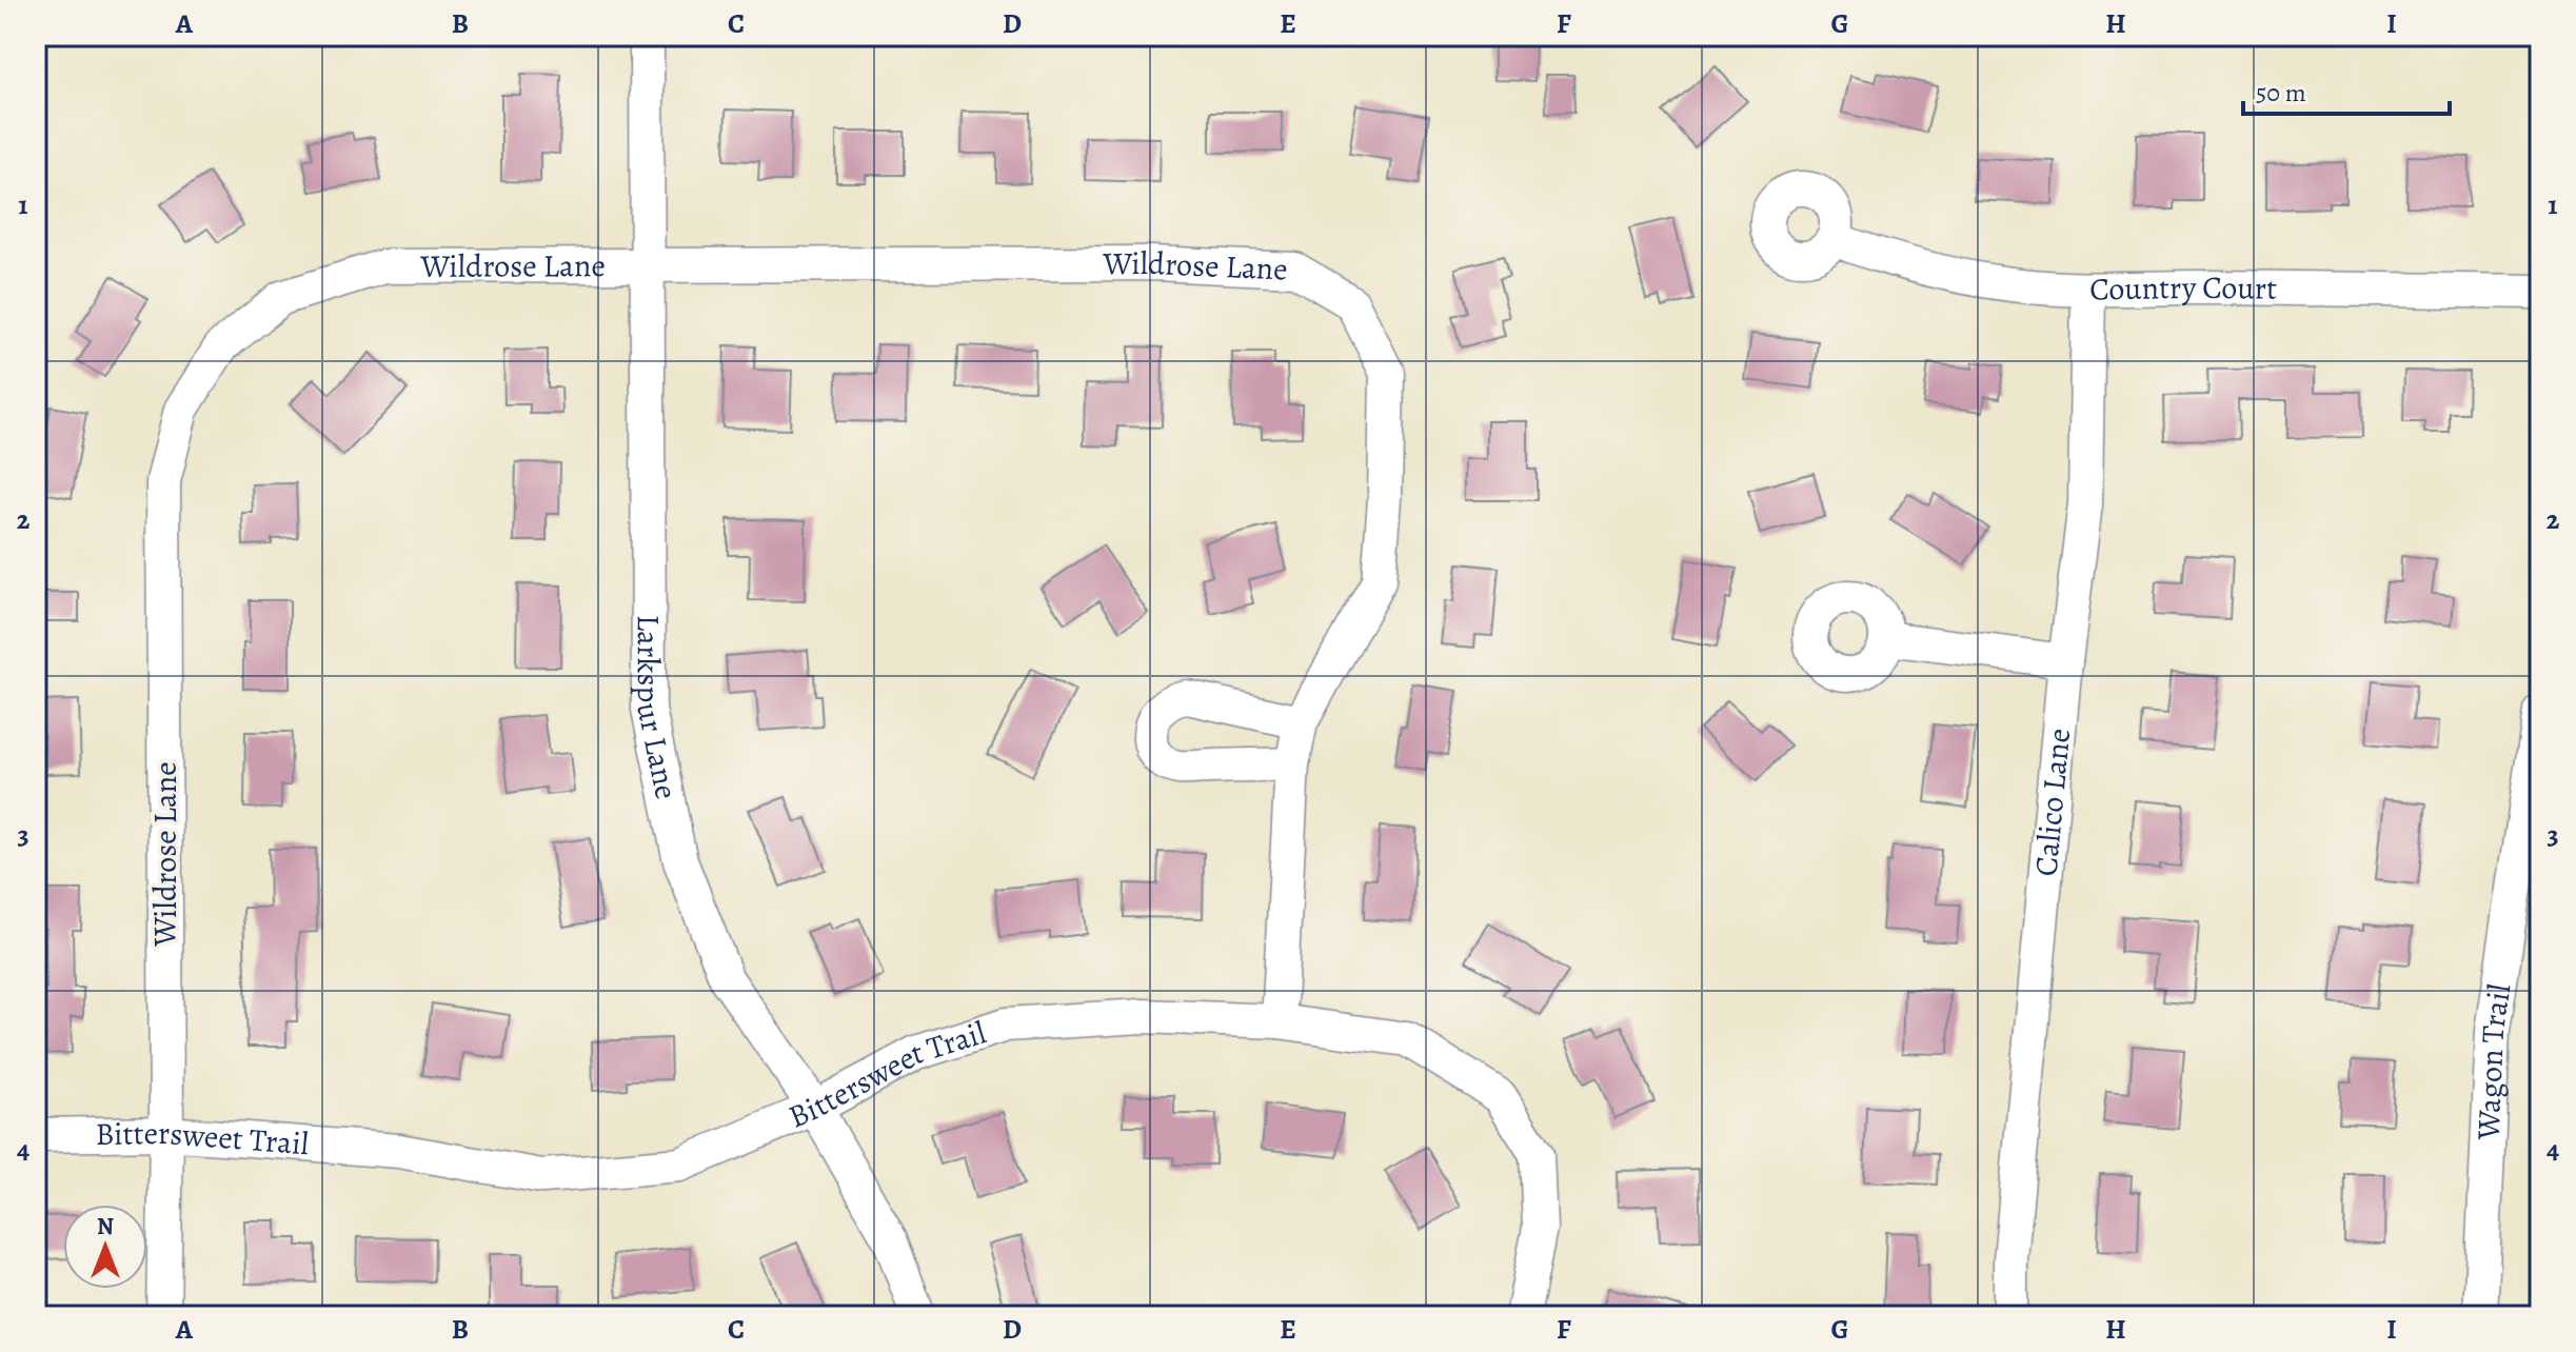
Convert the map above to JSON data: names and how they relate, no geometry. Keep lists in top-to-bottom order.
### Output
{
  "streets": {
    "street": [
      "Wildrose Lane",
      "Country Court",
      "Larkspur Lane",
      "Calico Lane",
      "Wagon Trail",
      "Bittersweet Trail"
    ]
  },
  "crossings": [
    ["Wildrose Lane", "Larkspur Lane"],
    ["Wildrose Lane", "Bittersweet Trail"],
    ["Country Court", "Calico Lane"],
    ["Larkspur Lane", "Bittersweet Trail"]
  ],
  "scale_bar": "50 m",
  "north": "top",
  "grid": {
    "columns": [
      "A",
      "B",
      "C",
      "D",
      "E",
      "F",
      "G",
      "H",
      "I"
    ],
    "rows": [
      "1",
      "2",
      "3",
      "4"
    ]
  }
}
